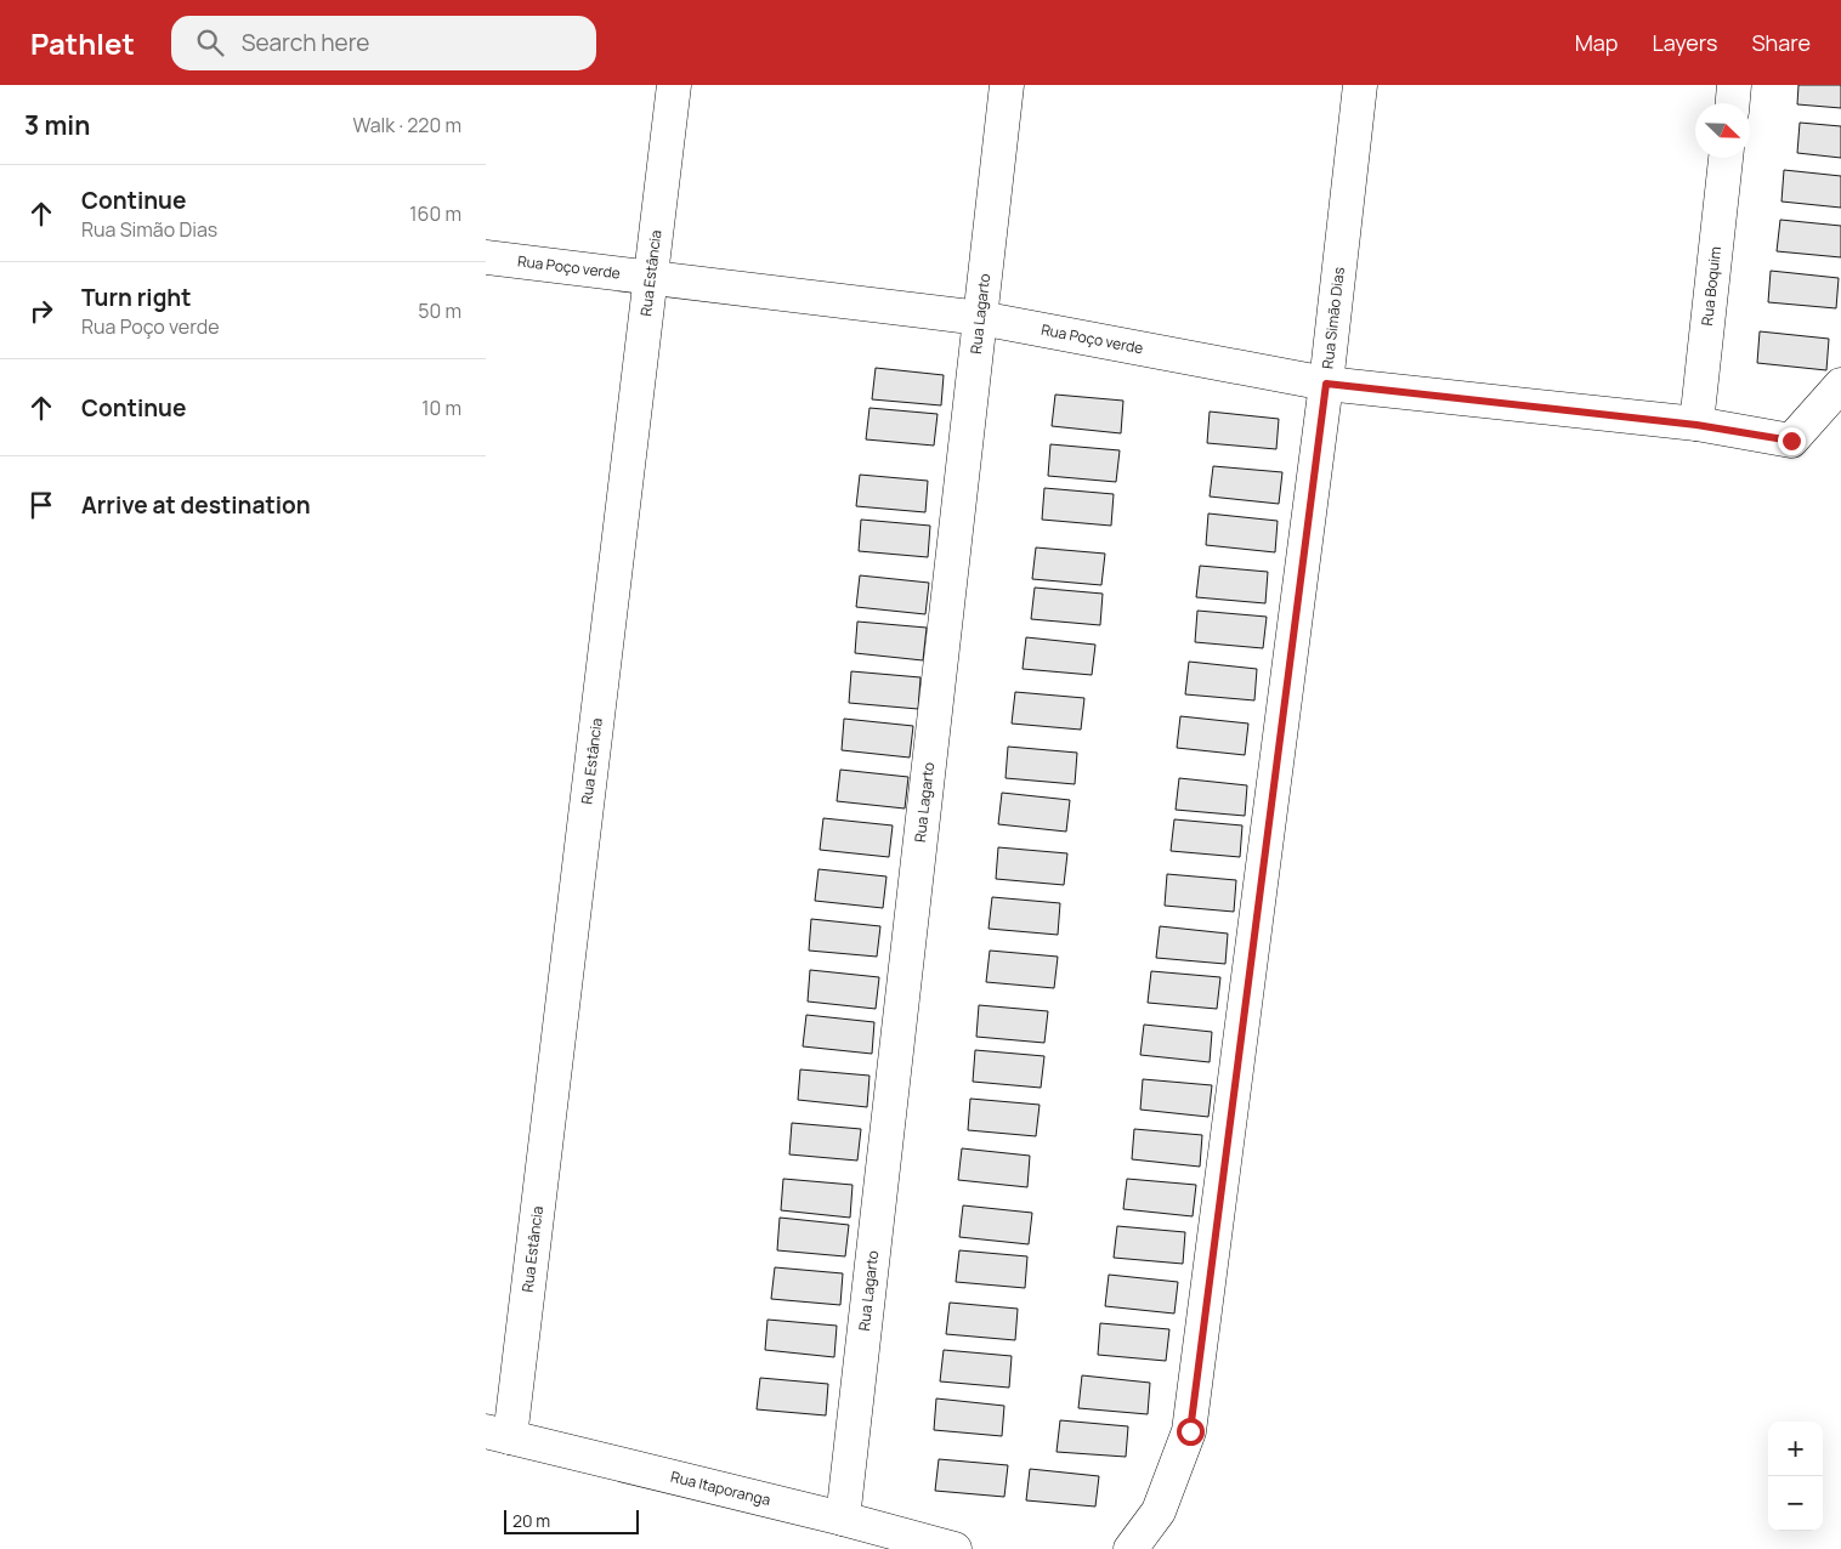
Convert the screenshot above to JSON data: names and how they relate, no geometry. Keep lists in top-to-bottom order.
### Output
{
  "streets": {
    "street": [
      "Rua Poço verde",
      "Rua Estância",
      "Rua Boquim",
      "Rua Lagarto",
      "Rua Simão Dias",
      "Rua Itaporanga"
    ]
  },
  "crossings": [
    ["Rua Poço verde", "Rua Estância"],
    ["Rua Poço verde", "Rua Boquim"],
    ["Rua Poço verde", "Rua Lagarto"],
    ["Rua Poço verde", "Rua Simão Dias"],
    ["Rua Estância", "Rua Itaporanga"],
    ["Rua Lagarto", "Rua Itaporanga"]
  ],
  "scale_bar": "20 m",
  "north": "bottom right",
  "page": {
    "header": "Pathlet",
    "search": "Search here",
    "nav": ["Map", "Layers", "Share"],
    "heading": ["3 min", "Walk · 220 m"],
    "list": [
      ["Continue", "Rua Simão Dias", "160 m"],
      ["Turn right", "Rua Poço verde", "50 m"],
      ["Continue", "10 m"],
      "Arrive at destination"
    ],
    "map_buttons": ["+", "−"],
    "scale": "20 m"
  }
}
